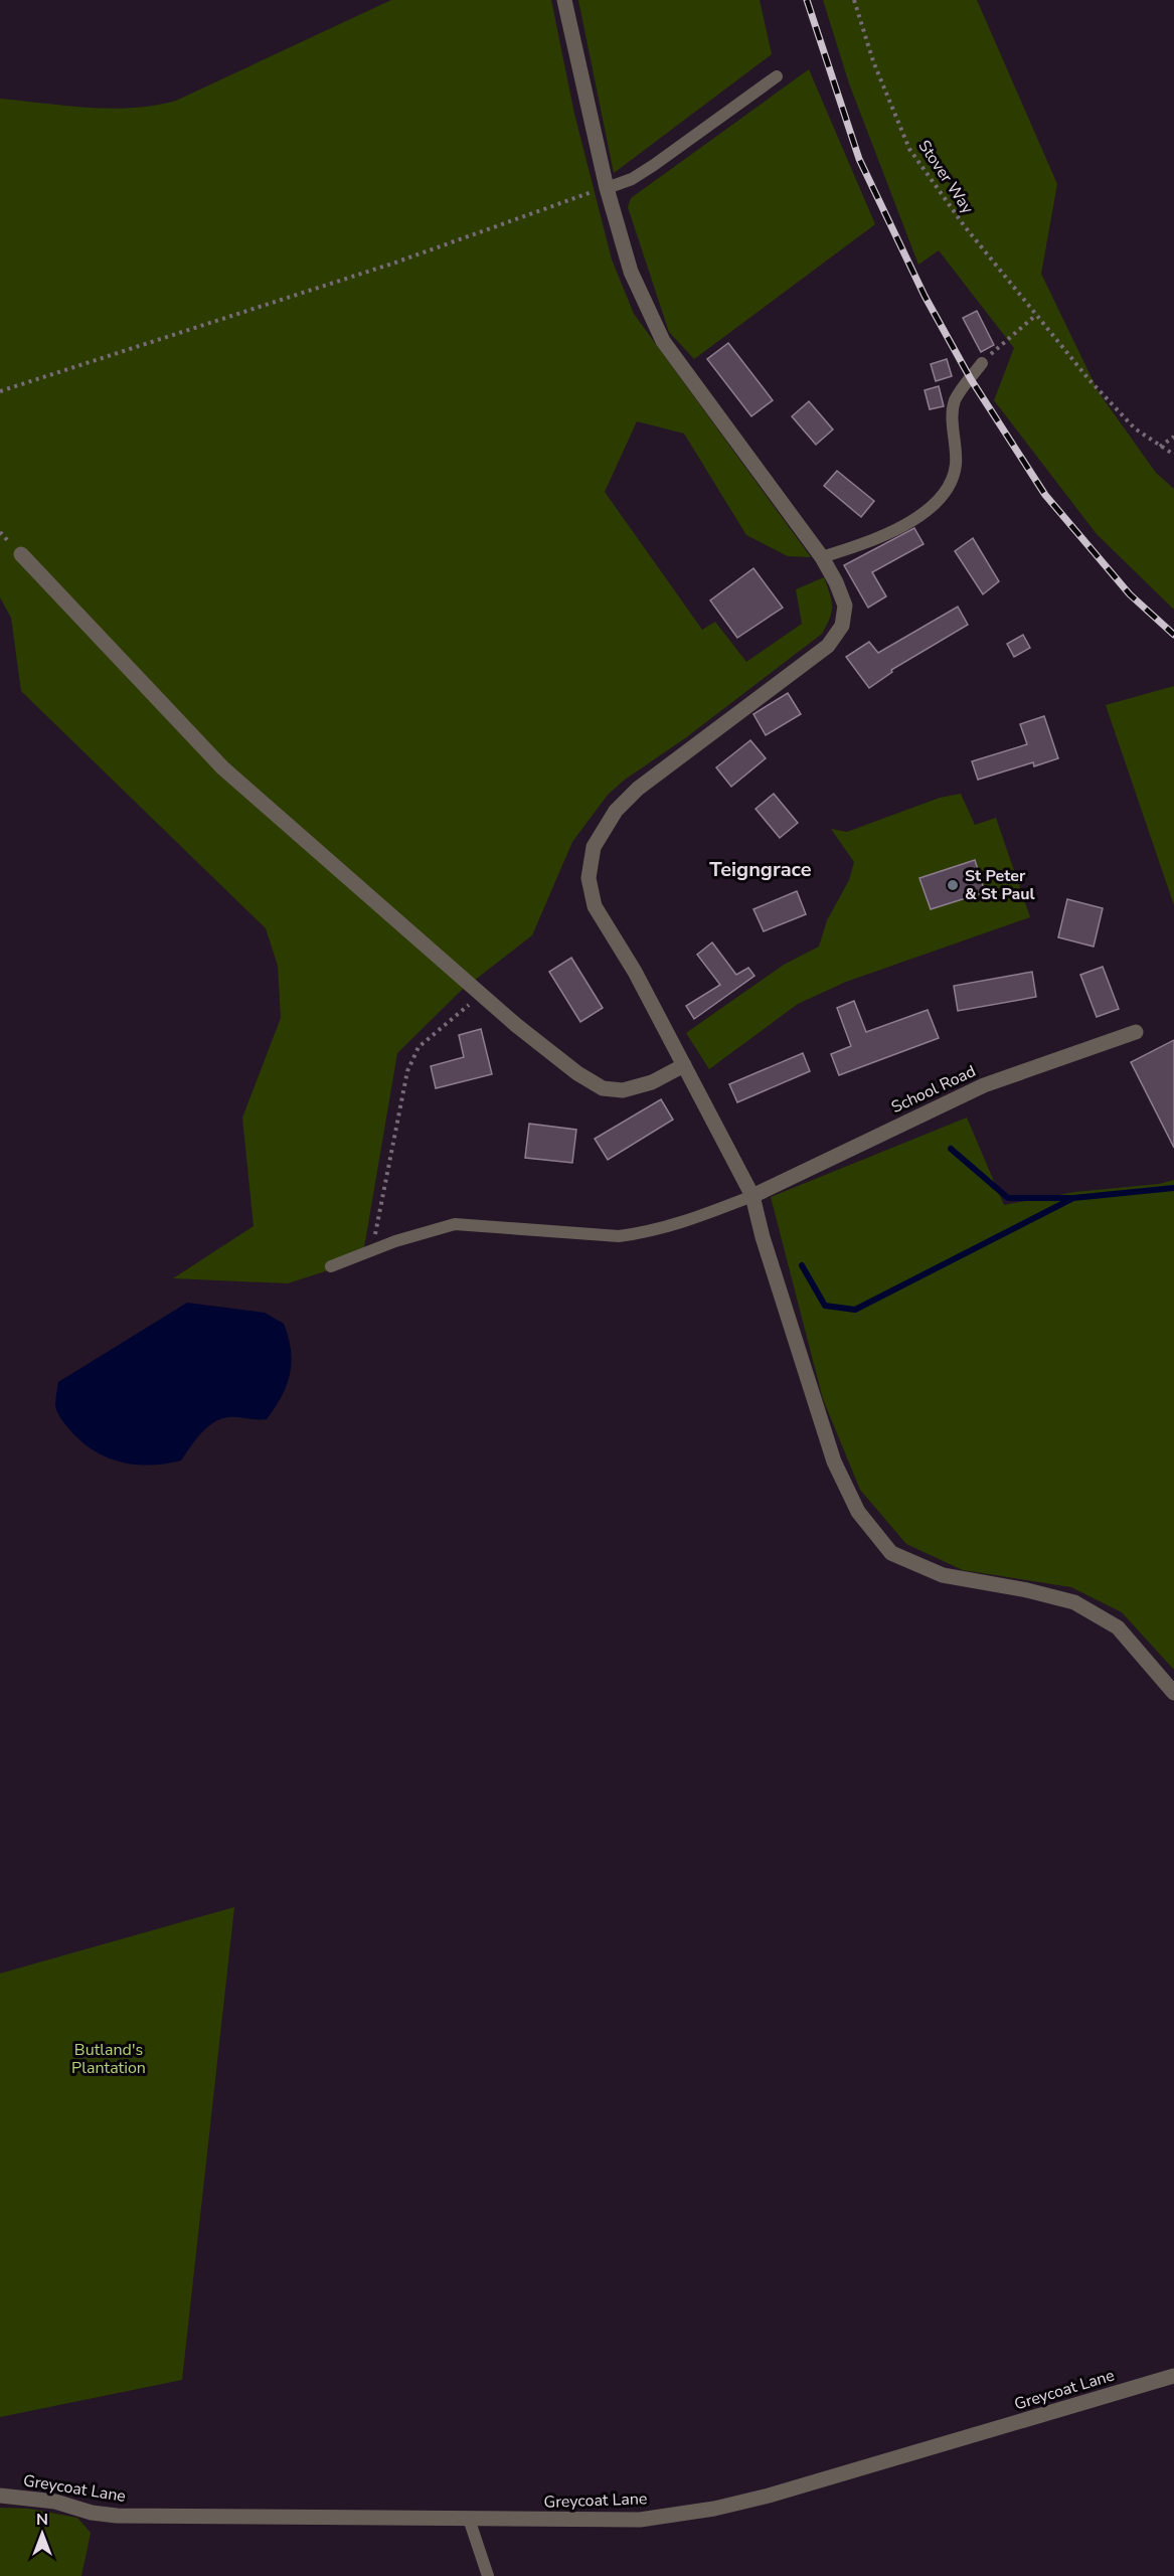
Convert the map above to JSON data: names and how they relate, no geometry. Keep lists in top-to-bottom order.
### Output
{
  "streets": {
    "street": ["School Road", "Greycoat Lane"],
    "path": ["Stover Way"]
  },
  "districts": ["Teigngrace"],
  "parks": ["Butland's Plantation"],
  "places": ["St Peter & St Paul"],
  "north": "top"
}
